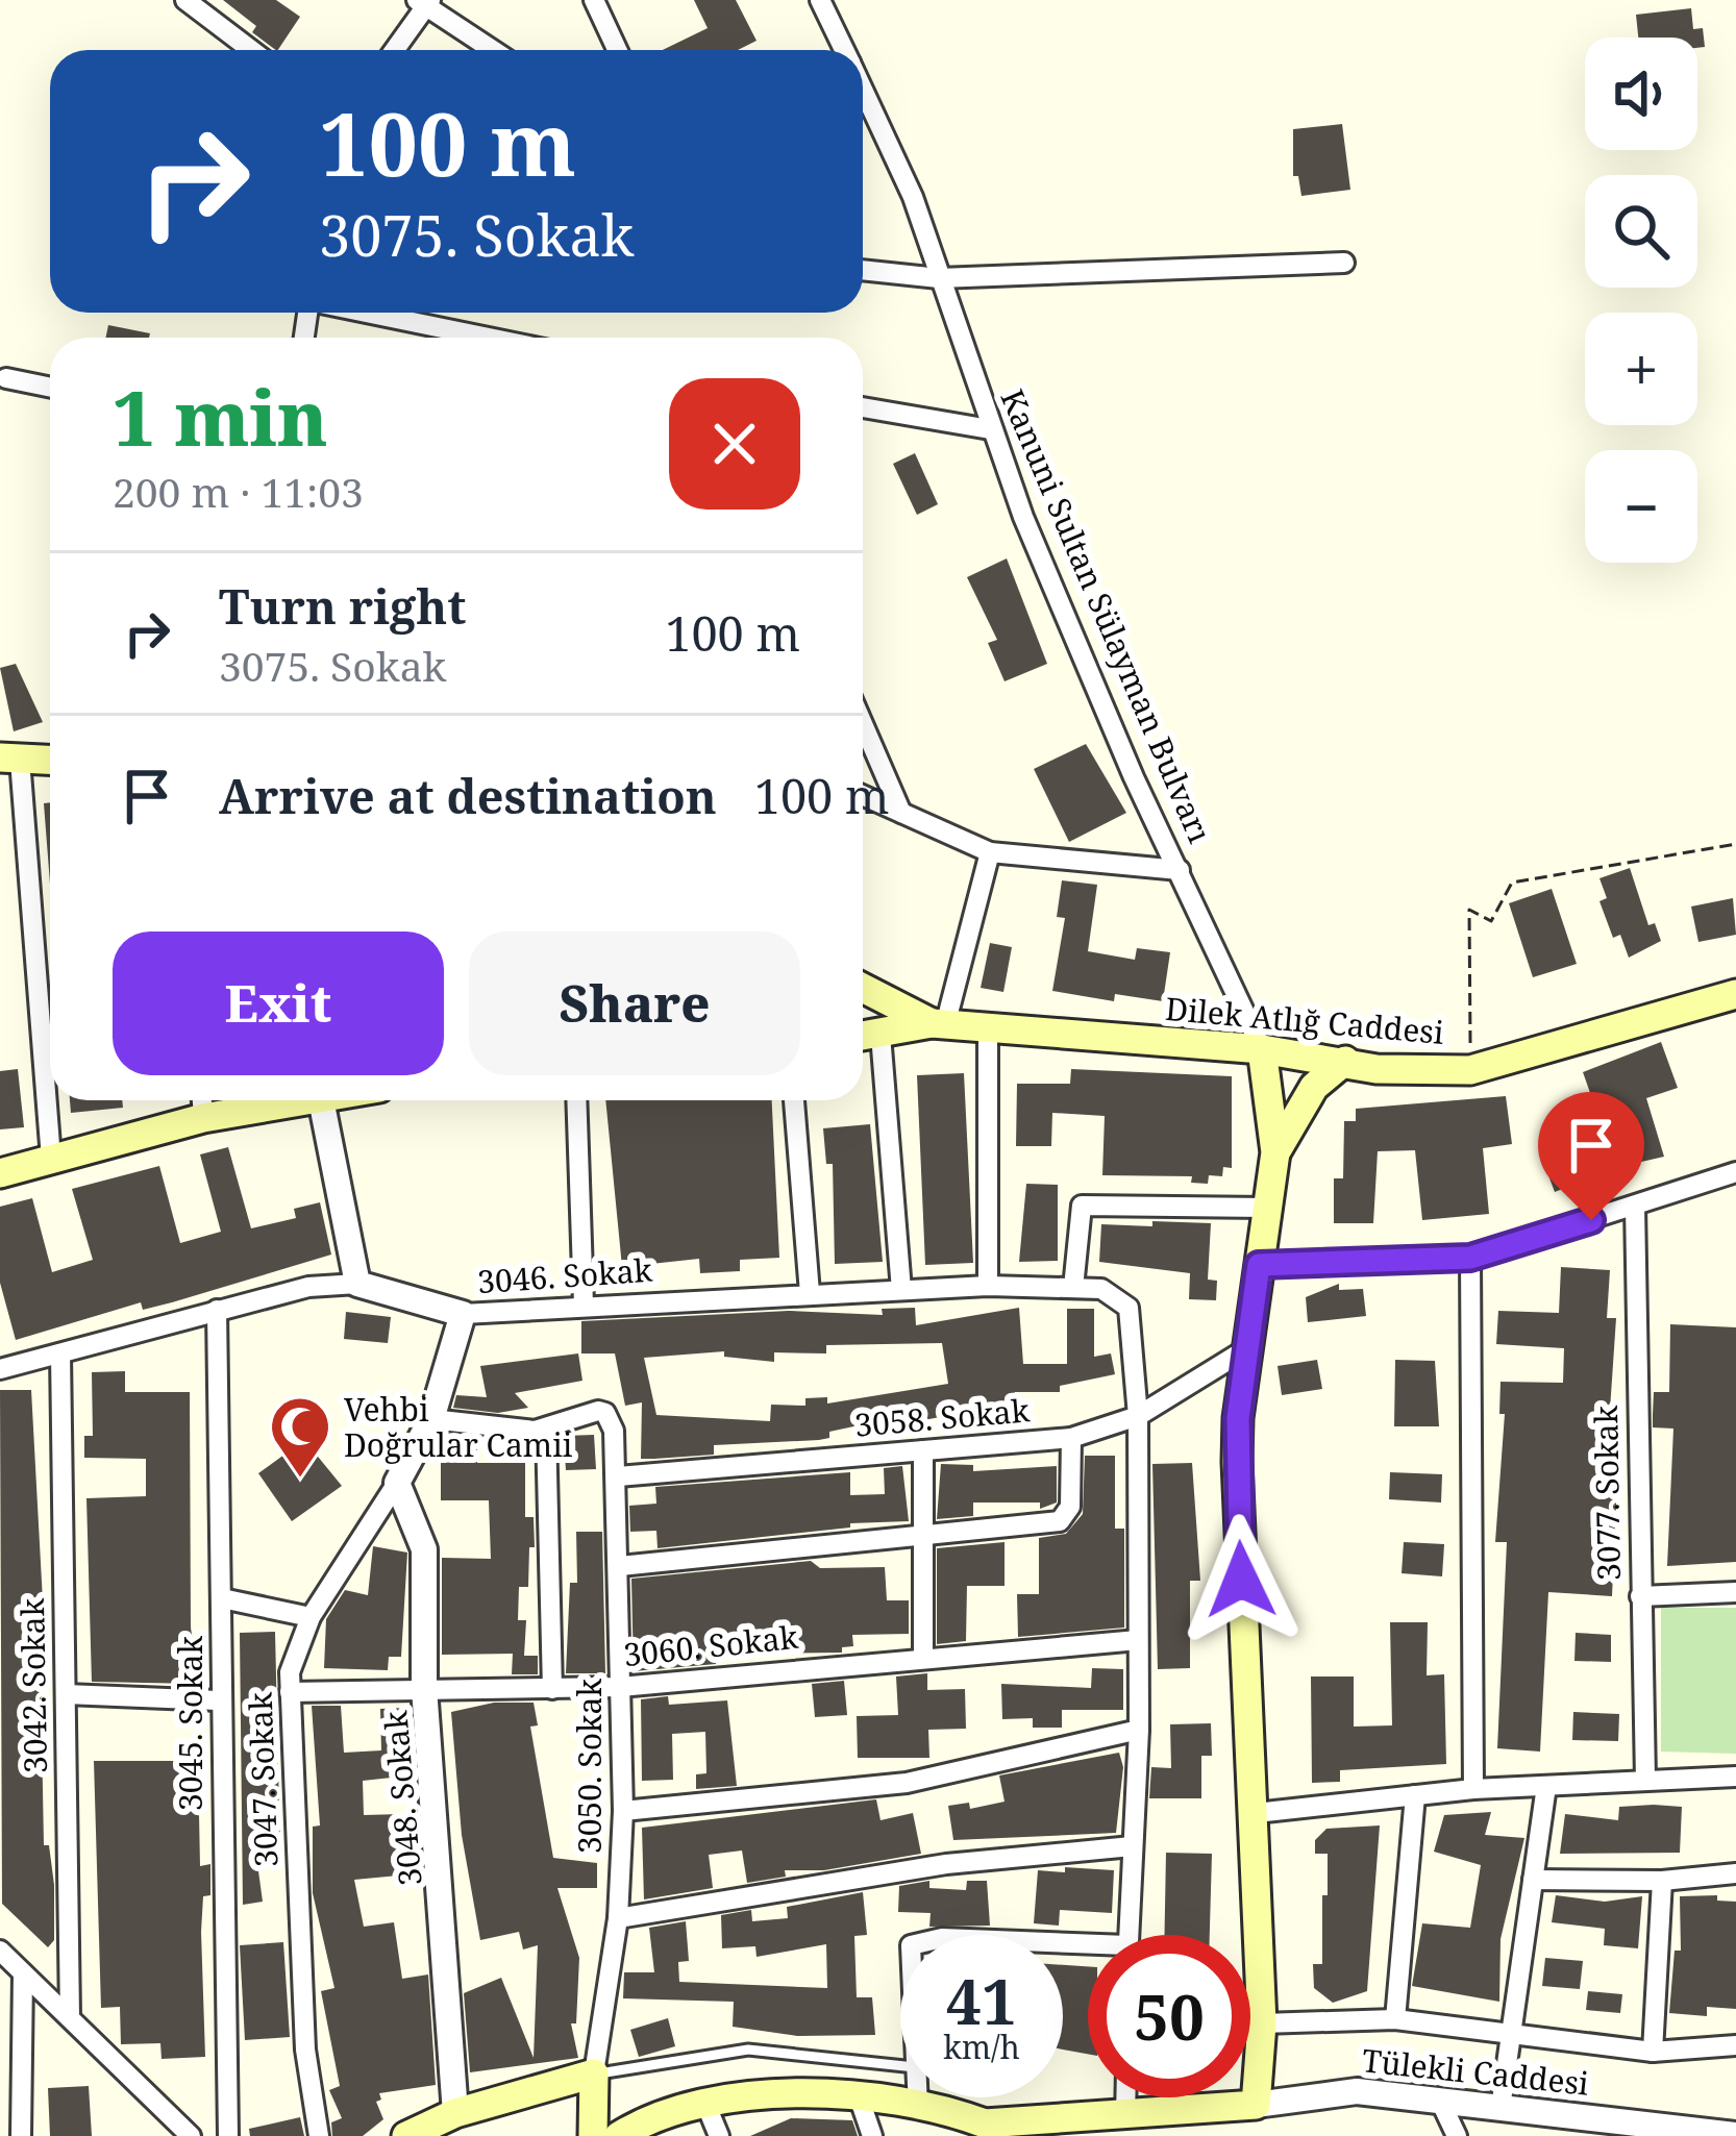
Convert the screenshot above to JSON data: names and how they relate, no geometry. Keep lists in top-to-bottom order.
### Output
{
  "streets": {
    "main road": ["Dilek Atlığ Caddesi", "Tülekli Caddesi"],
    "street": [
      "Kanuni Sultan Sülayman Bulvarı",
      "3046. Sokak",
      "3058. Sokak",
      "3077. Sokak",
      "3060. Sokak",
      "3042. Sokak",
      "3045. Sokak",
      "3050. Sokak",
      "3047. Sokak",
      "3048. Sokak"
    ]
  },
  "crossings": [
    ["Kanuni Sultan Sülayman Bulvarı", "Dilek Atlığ Caddesi"],
    ["3046. Sokak", "3058. Sokak"],
    ["3046. Sokak", "3042. Sokak"],
    ["3046. Sokak", "3045. Sokak"],
    ["3046. Sokak", "3047. Sokak"],
    ["3058. Sokak", "3050. Sokak"],
    ["3060. Sokak", "3050. Sokak"],
    ["3060. Sokak", "3047. Sokak"],
    ["3060. Sokak", "3048. Sokak"],
    ["3050. Sokak", "3047. Sokak"],
    ["3047. Sokak", "3048. Sokak"]
  ],
  "places": {
    "mosque": ["Vehbi Doğrular Camii"]
  },
  "page": {
    "map_buttons": ["+", "−"],
    "turn": ["100 m", "3075. Sokak"],
    "heading": ["1 min", "200 m · 11:03"],
    "list": [
      {
        "name": "Turn right",
        "note": "3075. Sokak",
        "value": "100 m"
      },
      {
        "name": "Arrive at destination",
        "value": "100 m"
      }
    ],
    "buttons": ["Exit", "Share"],
    "speed": "41 km/h",
    "limit": "50"
  }
}
